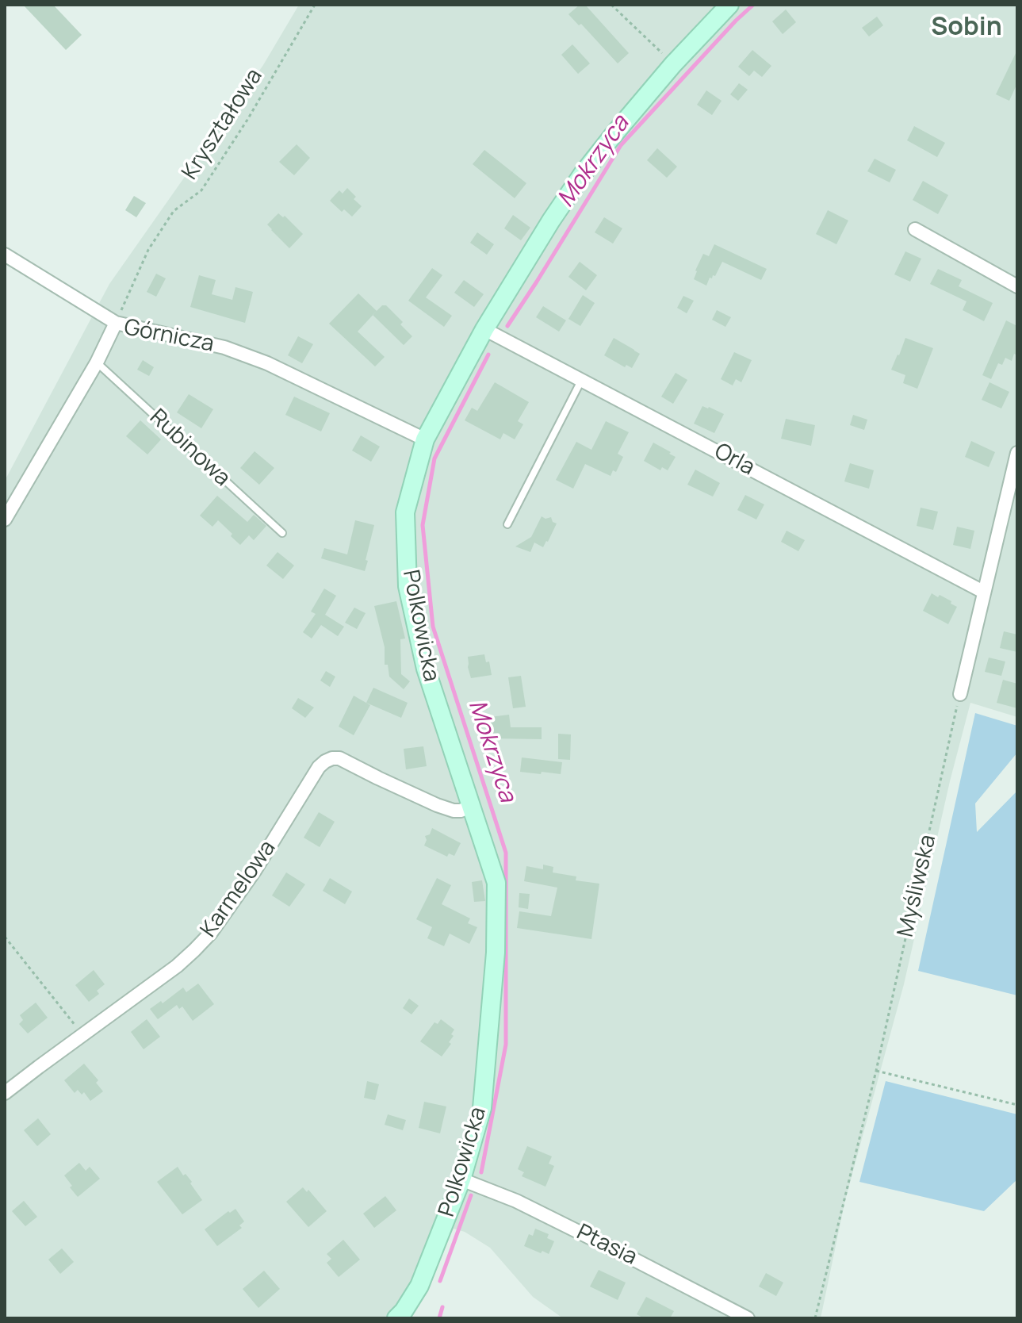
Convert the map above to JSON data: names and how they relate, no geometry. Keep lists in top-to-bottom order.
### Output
{
  "streets": {
    "street": [
      "Górnicza",
      "Orla",
      "Polkowicka",
      "Karmelowa",
      "Ptasia"
    ],
    "lane": ["Rubinowa"],
    "path": ["Kryształowa", "Myśliwska"]
  },
  "crossings": [
    ["Kryształowa", "Górnicza"],
    ["Górnicza", "Rubinowa"],
    ["Górnicza", "Polkowicka"],
    ["Orla", "Polkowicka"],
    ["Polkowicka", "Karmelowa"],
    ["Polkowicka", "Ptasia"]
  ],
  "districts": ["Sobin"],
  "water": ["Mokrzyca"]
}
